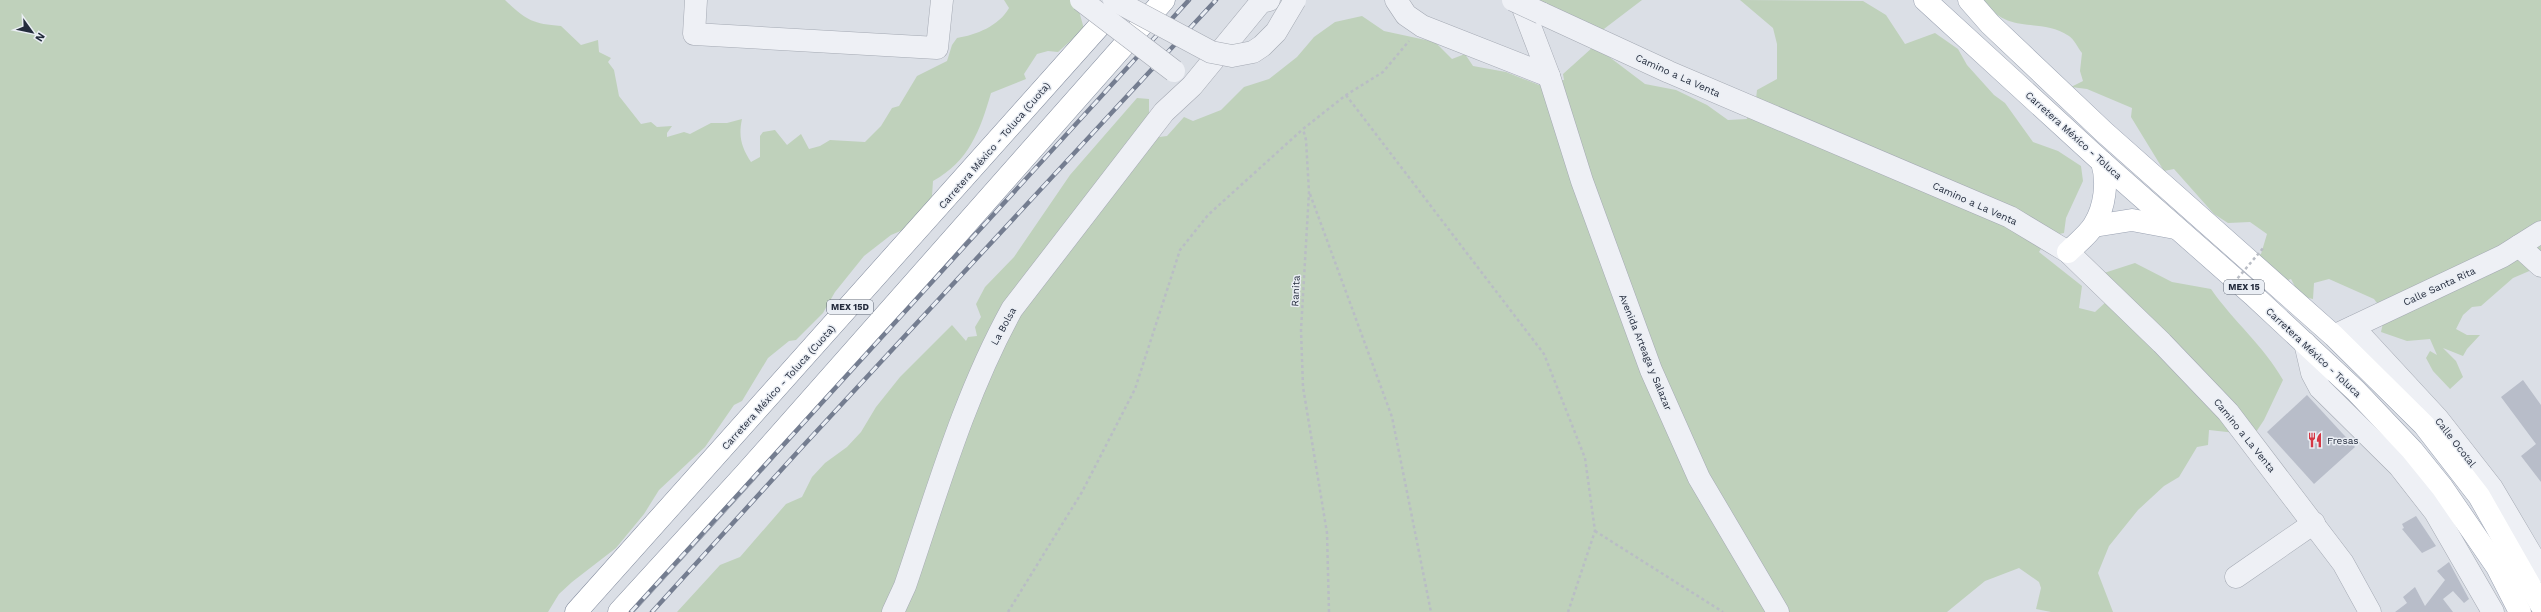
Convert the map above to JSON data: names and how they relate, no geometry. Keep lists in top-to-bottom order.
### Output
{
  "streets": {
    "main road": [
      "Carretera México - Toluca",
      "Carretera México - Toluca (Cuota)",
      "MEX 15",
      "MEX 15D"
    ],
    "street": [
      "Camino a La Venta",
      "Calle Santa Rita",
      "La Bolsa",
      "Avenida Arteaga y Salazar",
      "Calle Ocotal"
    ],
    "path": ["Ranita"]
  },
  "crossings": [
    ["Calle Santa Rita", "MEX 15"],
    ["Calle Santa Rita", "Calle Ocotal"],
    ["MEX 15", "Calle Ocotal"]
  ],
  "places": {
    "restaurant": ["Fresas"]
  },
  "north": "bottom right"
}
